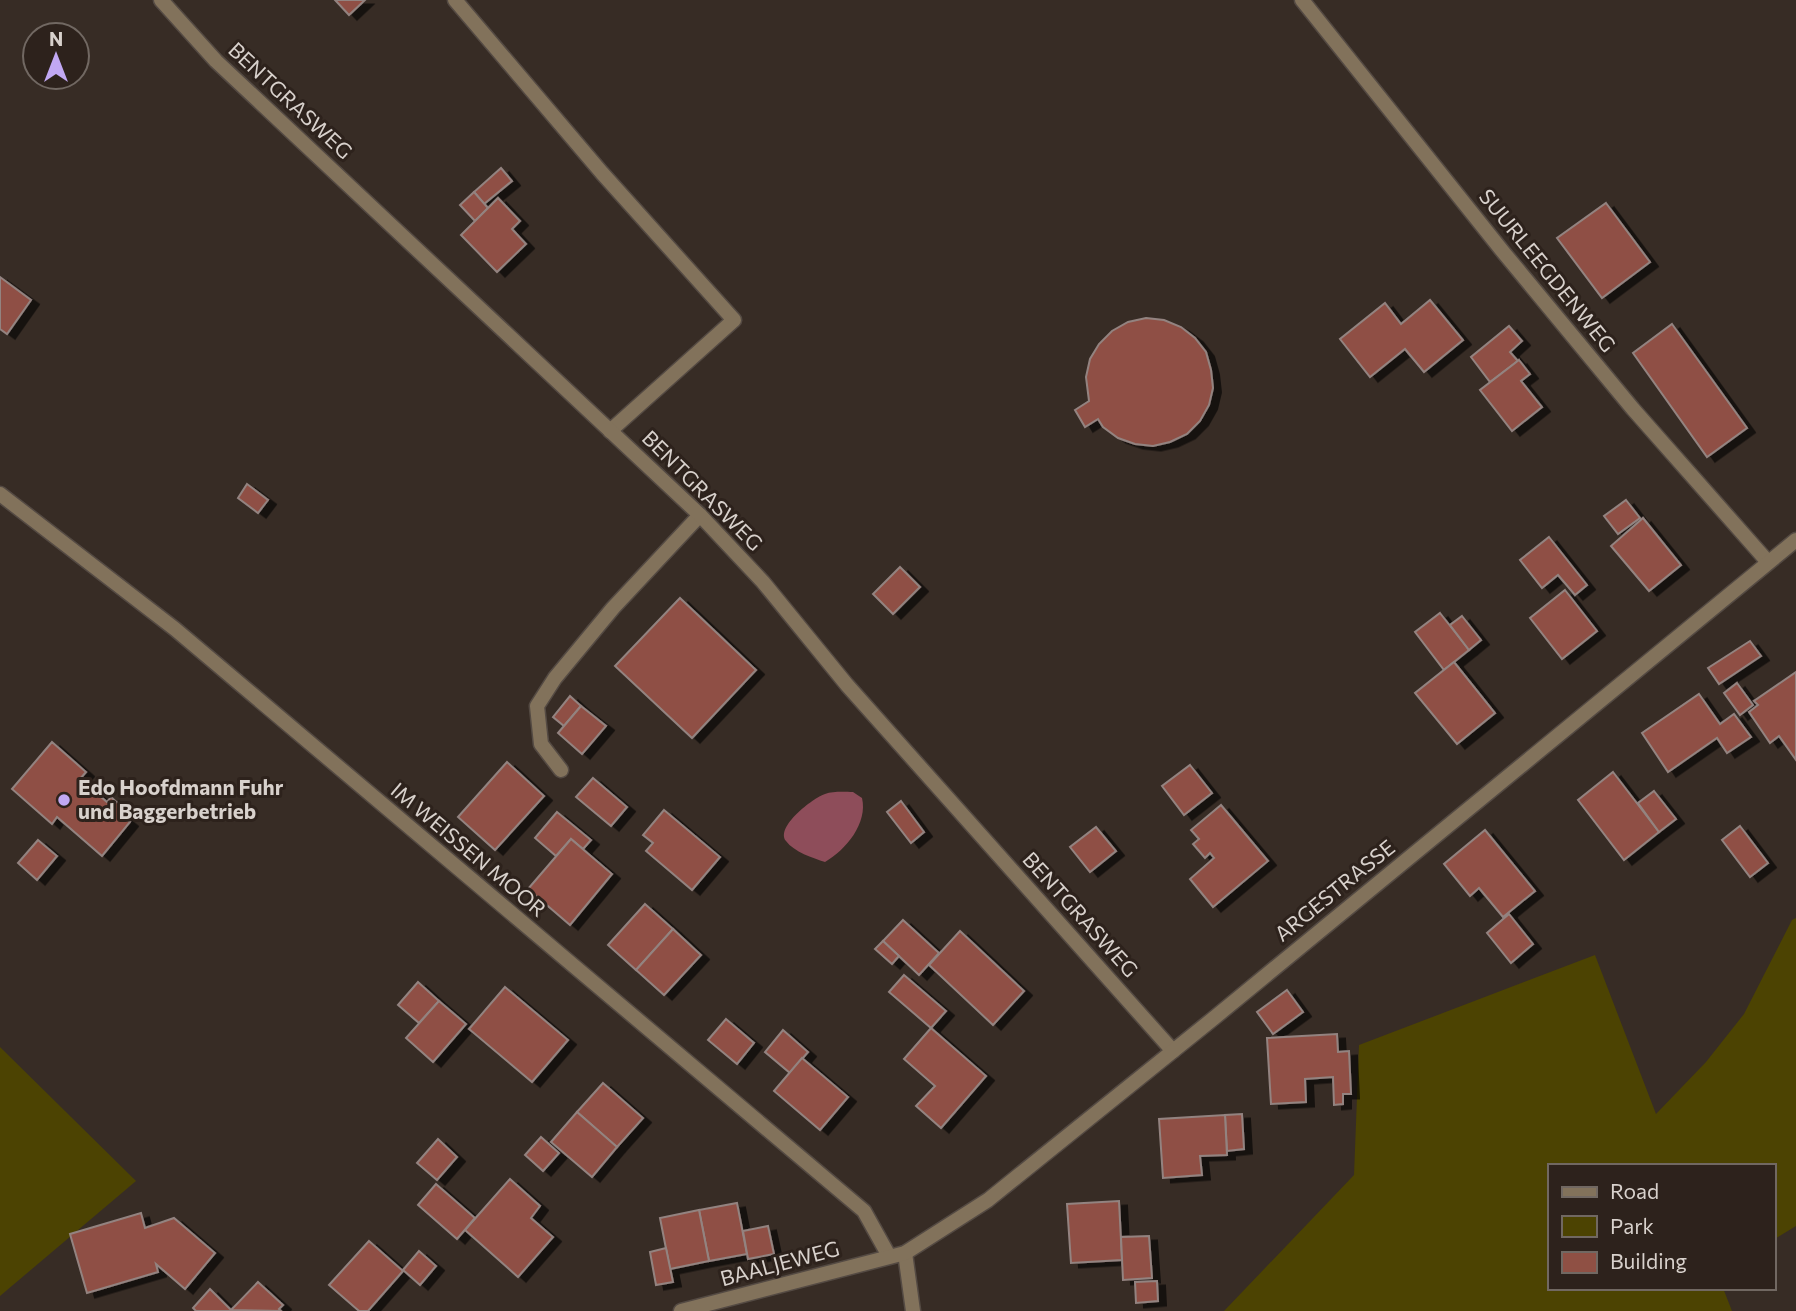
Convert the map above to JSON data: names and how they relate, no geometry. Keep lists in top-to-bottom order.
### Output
{
  "streets": {
    "street": [
      "BENTGRASWEG",
      "SUURLEEGDENWEG",
      "IM WEISSEN MOOR",
      "ARGESTRASSE",
      "BAALJEWEG"
    ]
  },
  "crossings": [
    ["BENTGRASWEG", "ARGESTRASSE"],
    ["SUURLEEGDENWEG", "ARGESTRASSE"],
    ["IM WEISSEN MOOR", "ARGESTRASSE"],
    ["IM WEISSEN MOOR", "BAALJEWEG"],
    ["ARGESTRASSE", "BAALJEWEG"]
  ],
  "places": ["Edo Hoofdmann Fuhr und Baggerbetrieb"],
  "legend": ["Road", "Park", "Building"],
  "north": "top"
}
